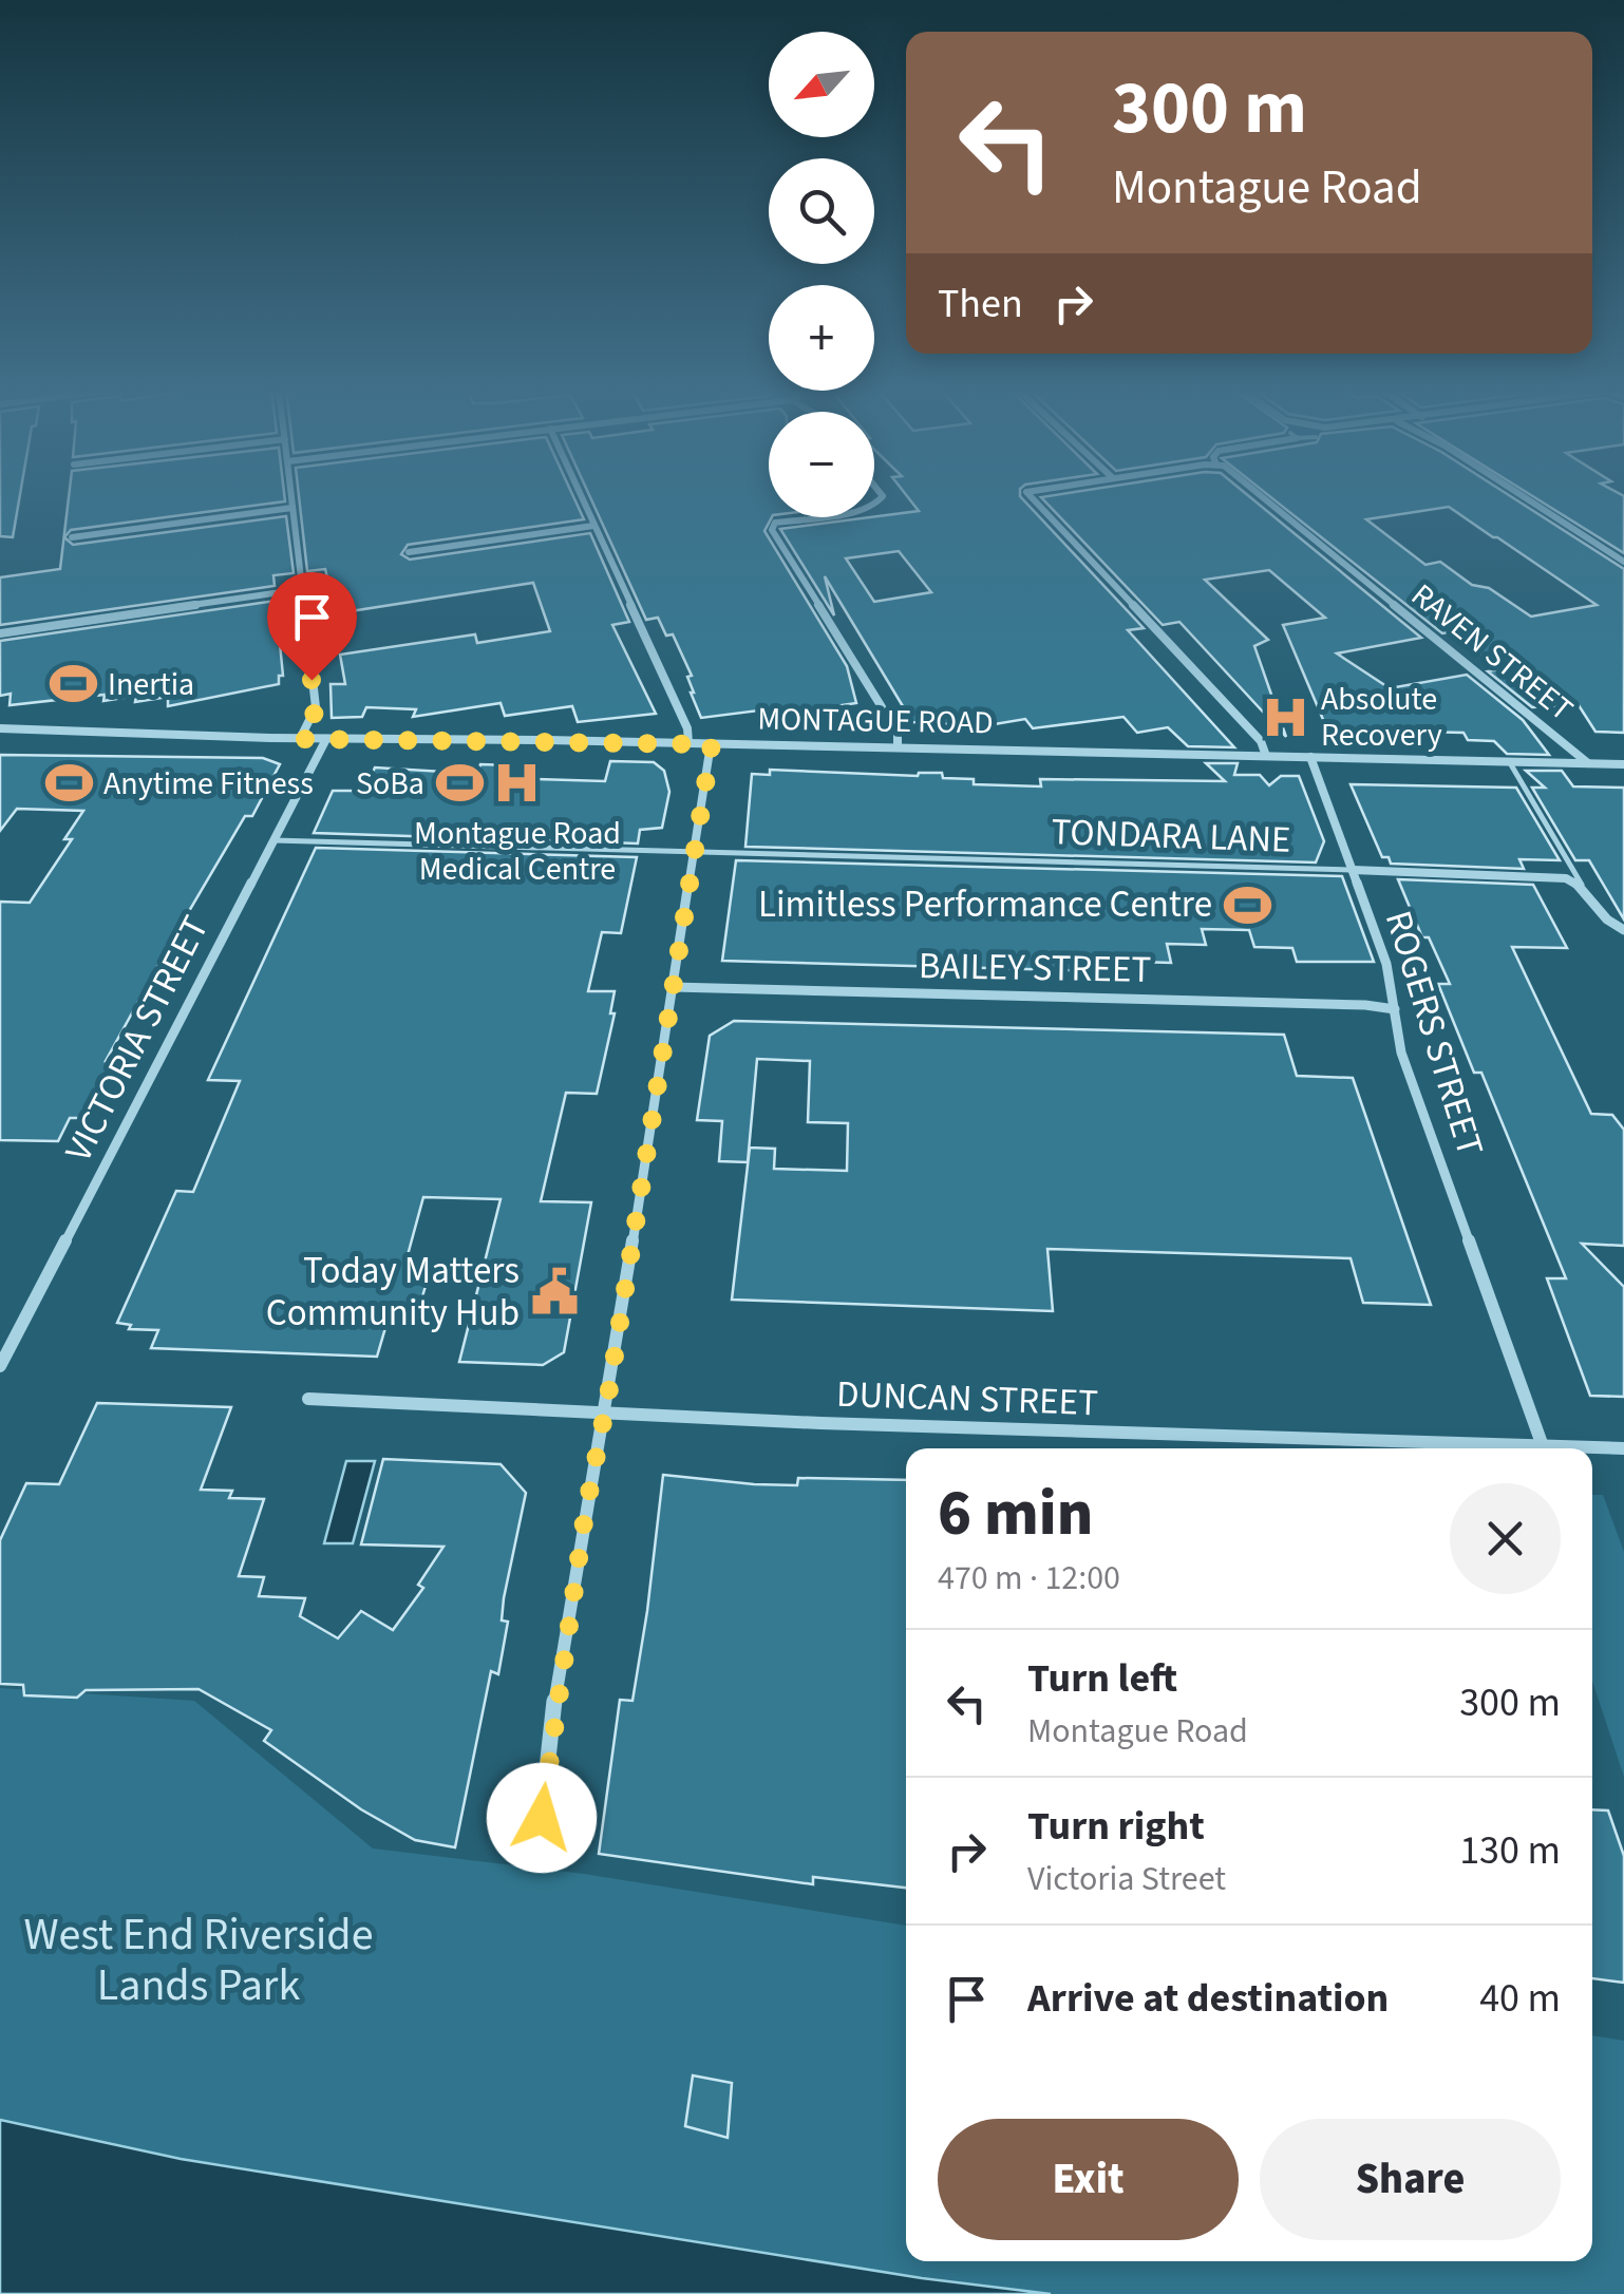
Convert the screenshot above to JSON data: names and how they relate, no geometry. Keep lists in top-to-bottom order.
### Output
{
  "streets": {
    "street": [
      "RAVEN STREET",
      "MONTAGUE ROAD",
      "TONDARA LANE",
      "BAILEY STREET",
      "ROGERS STREET",
      "VICTORIA STREET",
      "DUNCAN STREET"
    ]
  },
  "crossings": [
    ["RAVEN STREET", "MONTAGUE ROAD"],
    ["MONTAGUE ROAD", "ROGERS STREET"],
    ["MONTAGUE ROAD", "VICTORIA STREET"],
    ["TONDARA LANE", "ROGERS STREET"],
    ["TONDARA LANE", "VICTORIA STREET"],
    ["BAILEY STREET", "ROGERS STREET"],
    ["ROGERS STREET", "DUNCAN STREET"]
  ],
  "parks": ["West End Riverside Lands Park"],
  "places": {
    "sports": [
      "Inertia",
      "Anytime Fitness",
      "SoBa",
      "Limitless Performance Centre"
    ],
    "hospital": ["Absolute Recovery", "Montague Road Medical Centre"],
    "public building": ["Today Matters Community Hub"]
  },
  "north": "bottom left",
  "page": {
    "map_buttons": ["+", "−"],
    "turn": ["300 m", "Montague Road"],
    "then": "Then",
    "heading": ["6 min", "470 m · 12:00"],
    "list": [
      {
        "name": "Turn left",
        "note": "Montague Road",
        "value": "300 m"
      },
      {
        "name": "Turn right",
        "note": "Victoria Street",
        "value": "130 m"
      },
      {
        "name": "Arrive at destination",
        "value": "40 m"
      }
    ],
    "buttons": ["Exit", "Share"]
  }
}
